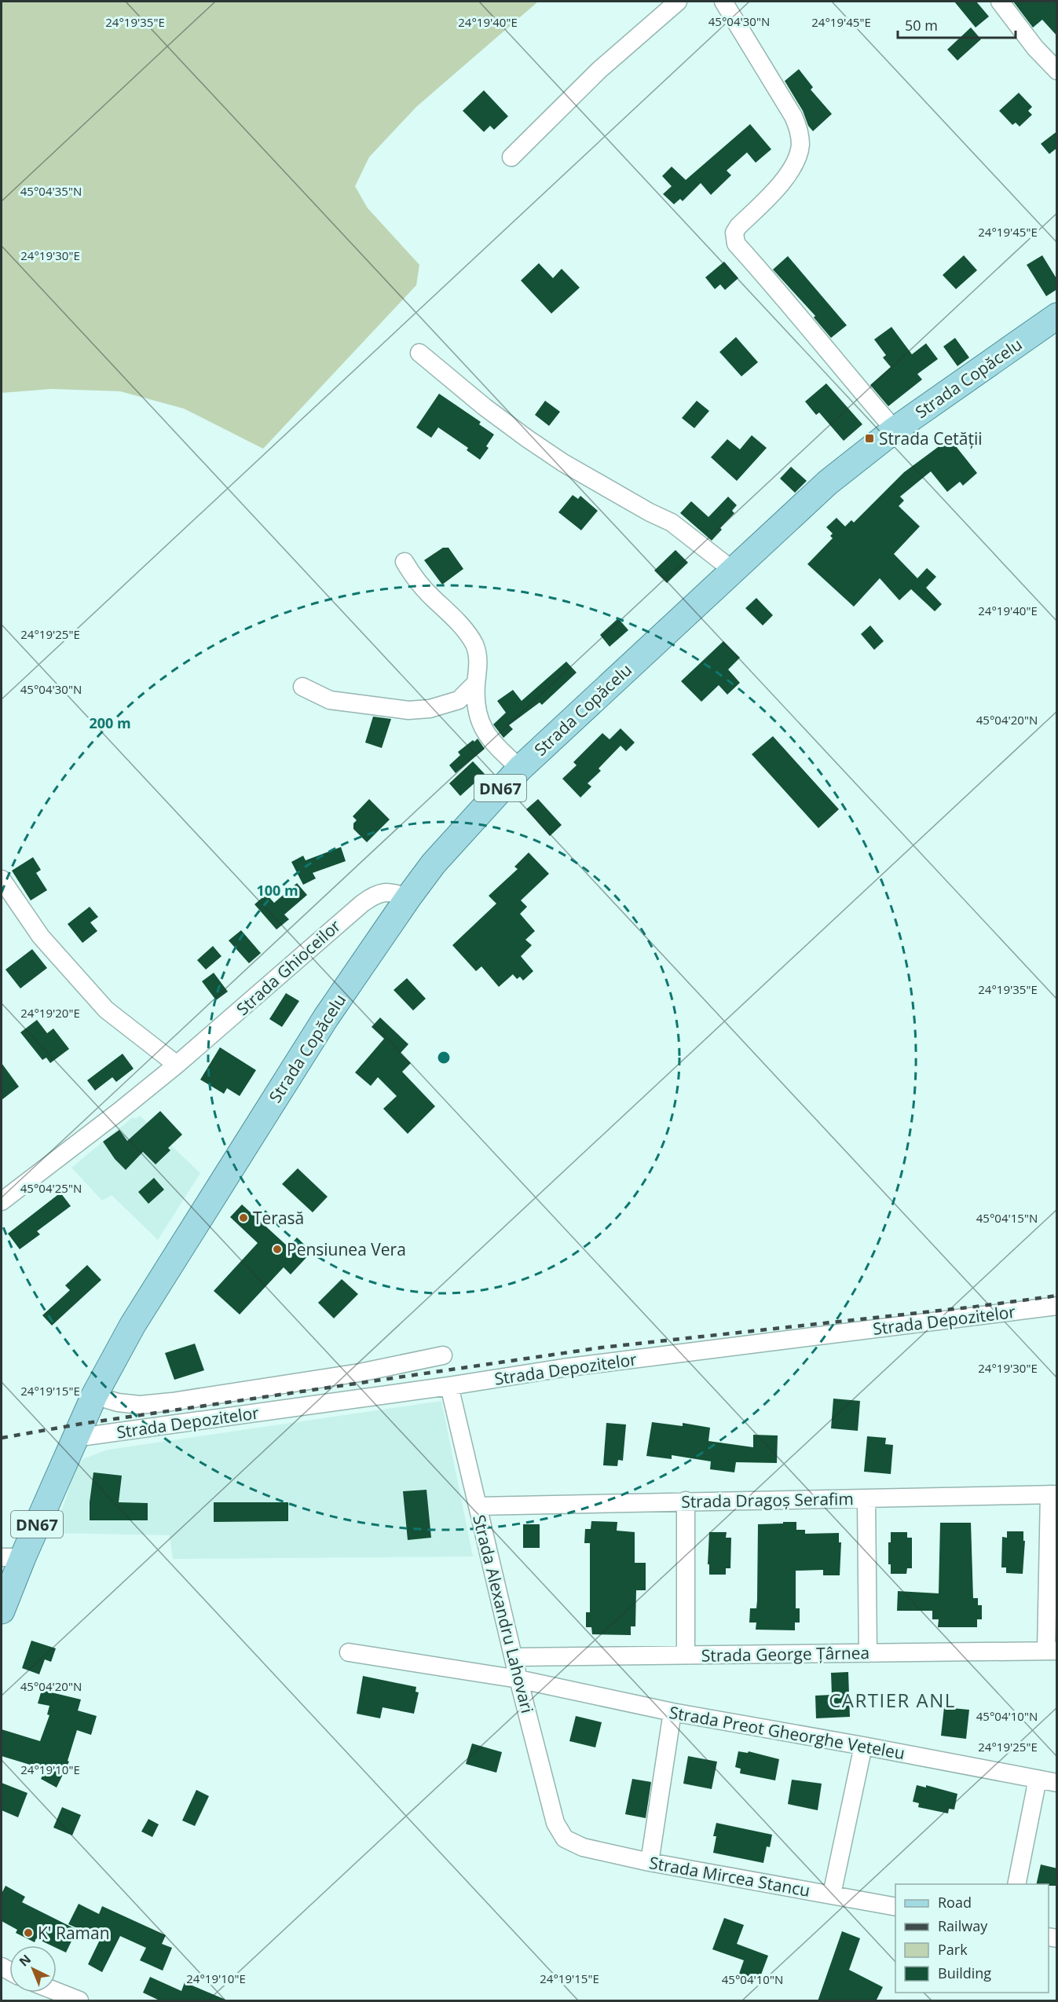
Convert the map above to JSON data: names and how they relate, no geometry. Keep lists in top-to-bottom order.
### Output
{
  "streets": {
    "main road": ["Strada Copăcelu", "DN67"],
    "street": [
      "Strada Ghioceilor",
      "Strada Depozitelor",
      "Strada Dragoș Serafim",
      "Strada Alexandru Lahovari",
      "Strada George Țârnea",
      "Strada Preot Gheorghe Veteleu",
      "Strada Mircea Stancu"
    ]
  },
  "crossings": [
    ["Strada Copăcelu", "Strada Ghioceilor"],
    ["Strada Copăcelu", "Strada Depozitelor"],
    ["Strada Depozitelor", "Strada Alexandru Lahovari"],
    ["Strada Dragoș Serafim", "Strada Alexandru Lahovari"],
    ["Strada Alexandru Lahovari", "Strada George Țârnea"],
    ["Strada Alexandru Lahovari", "Strada Preot Gheorghe Veteleu"],
    ["Strada Alexandru Lahovari", "Strada Mircea Stancu"]
  ],
  "districts": ["CARTIER ANL"],
  "places": {
    "transit": ["Strada Cetății"],
    "other": ["Terasă", "Pensiunea Vera", "K' Raman"]
  },
  "legend": [
    "Road",
    "Railway",
    "Park",
    "Building"
  ],
  "scale_bar": "50 m",
  "north": "top left",
  "coordinates": [
    "45°04'30\"N",
    "24°19'35\"E",
    "24°19'40\"E",
    "24°19'45\"E",
    "45°04'35\"N",
    "24°19'30\"E",
    "24°19'25\"E",
    "45°04'20\"N",
    "24°19'20\"E",
    "45°04'25\"N",
    "45°04'15\"N",
    "24°19'15\"E",
    "45°04'10\"N",
    "24°19'10\"E"
  ],
  "rings": ["200 m", "100 m"]
}
